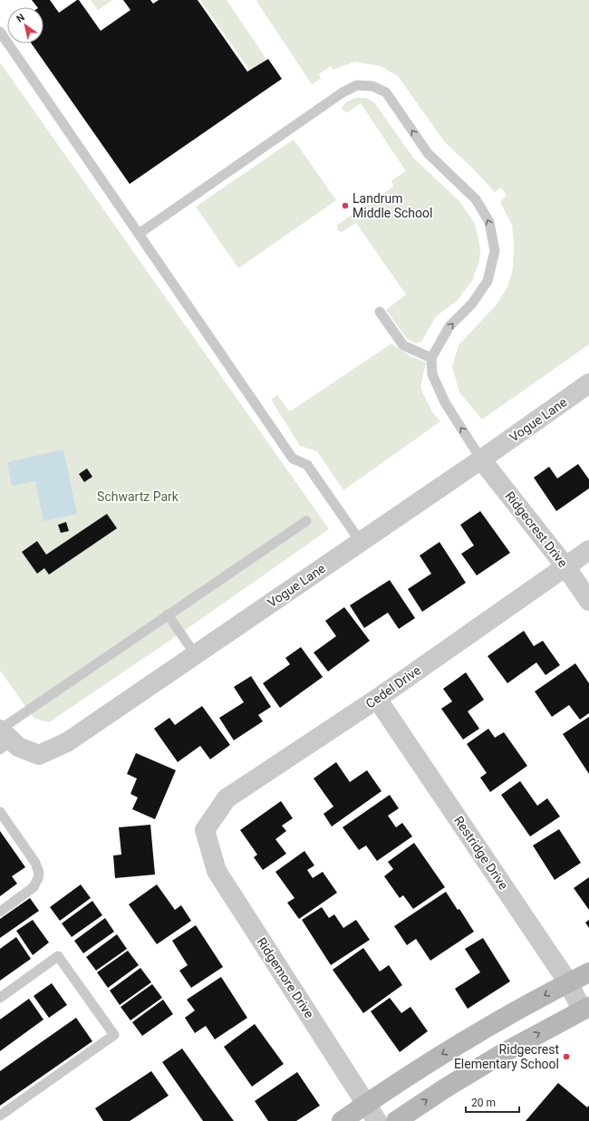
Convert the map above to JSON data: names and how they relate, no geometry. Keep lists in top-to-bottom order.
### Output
{
  "streets": {
    "street": [
      "Vogue Lane",
      "Ridgecrest Drive",
      "Cedel Drive",
      "Restridge Drive",
      "Ridgemore Drive"
    ]
  },
  "crossings": [
    ["Vogue Lane", "Ridgecrest Drive"],
    ["Ridgecrest Drive", "Cedel Drive"],
    ["Cedel Drive", "Restridge Drive"],
    ["Cedel Drive", "Ridgemore Drive"]
  ],
  "parks": ["Schwartz Park"],
  "places": ["Landrum Middle School", "Ridgecrest Elementary School"],
  "scale_bar": "20 m",
  "north": "top left"
}
